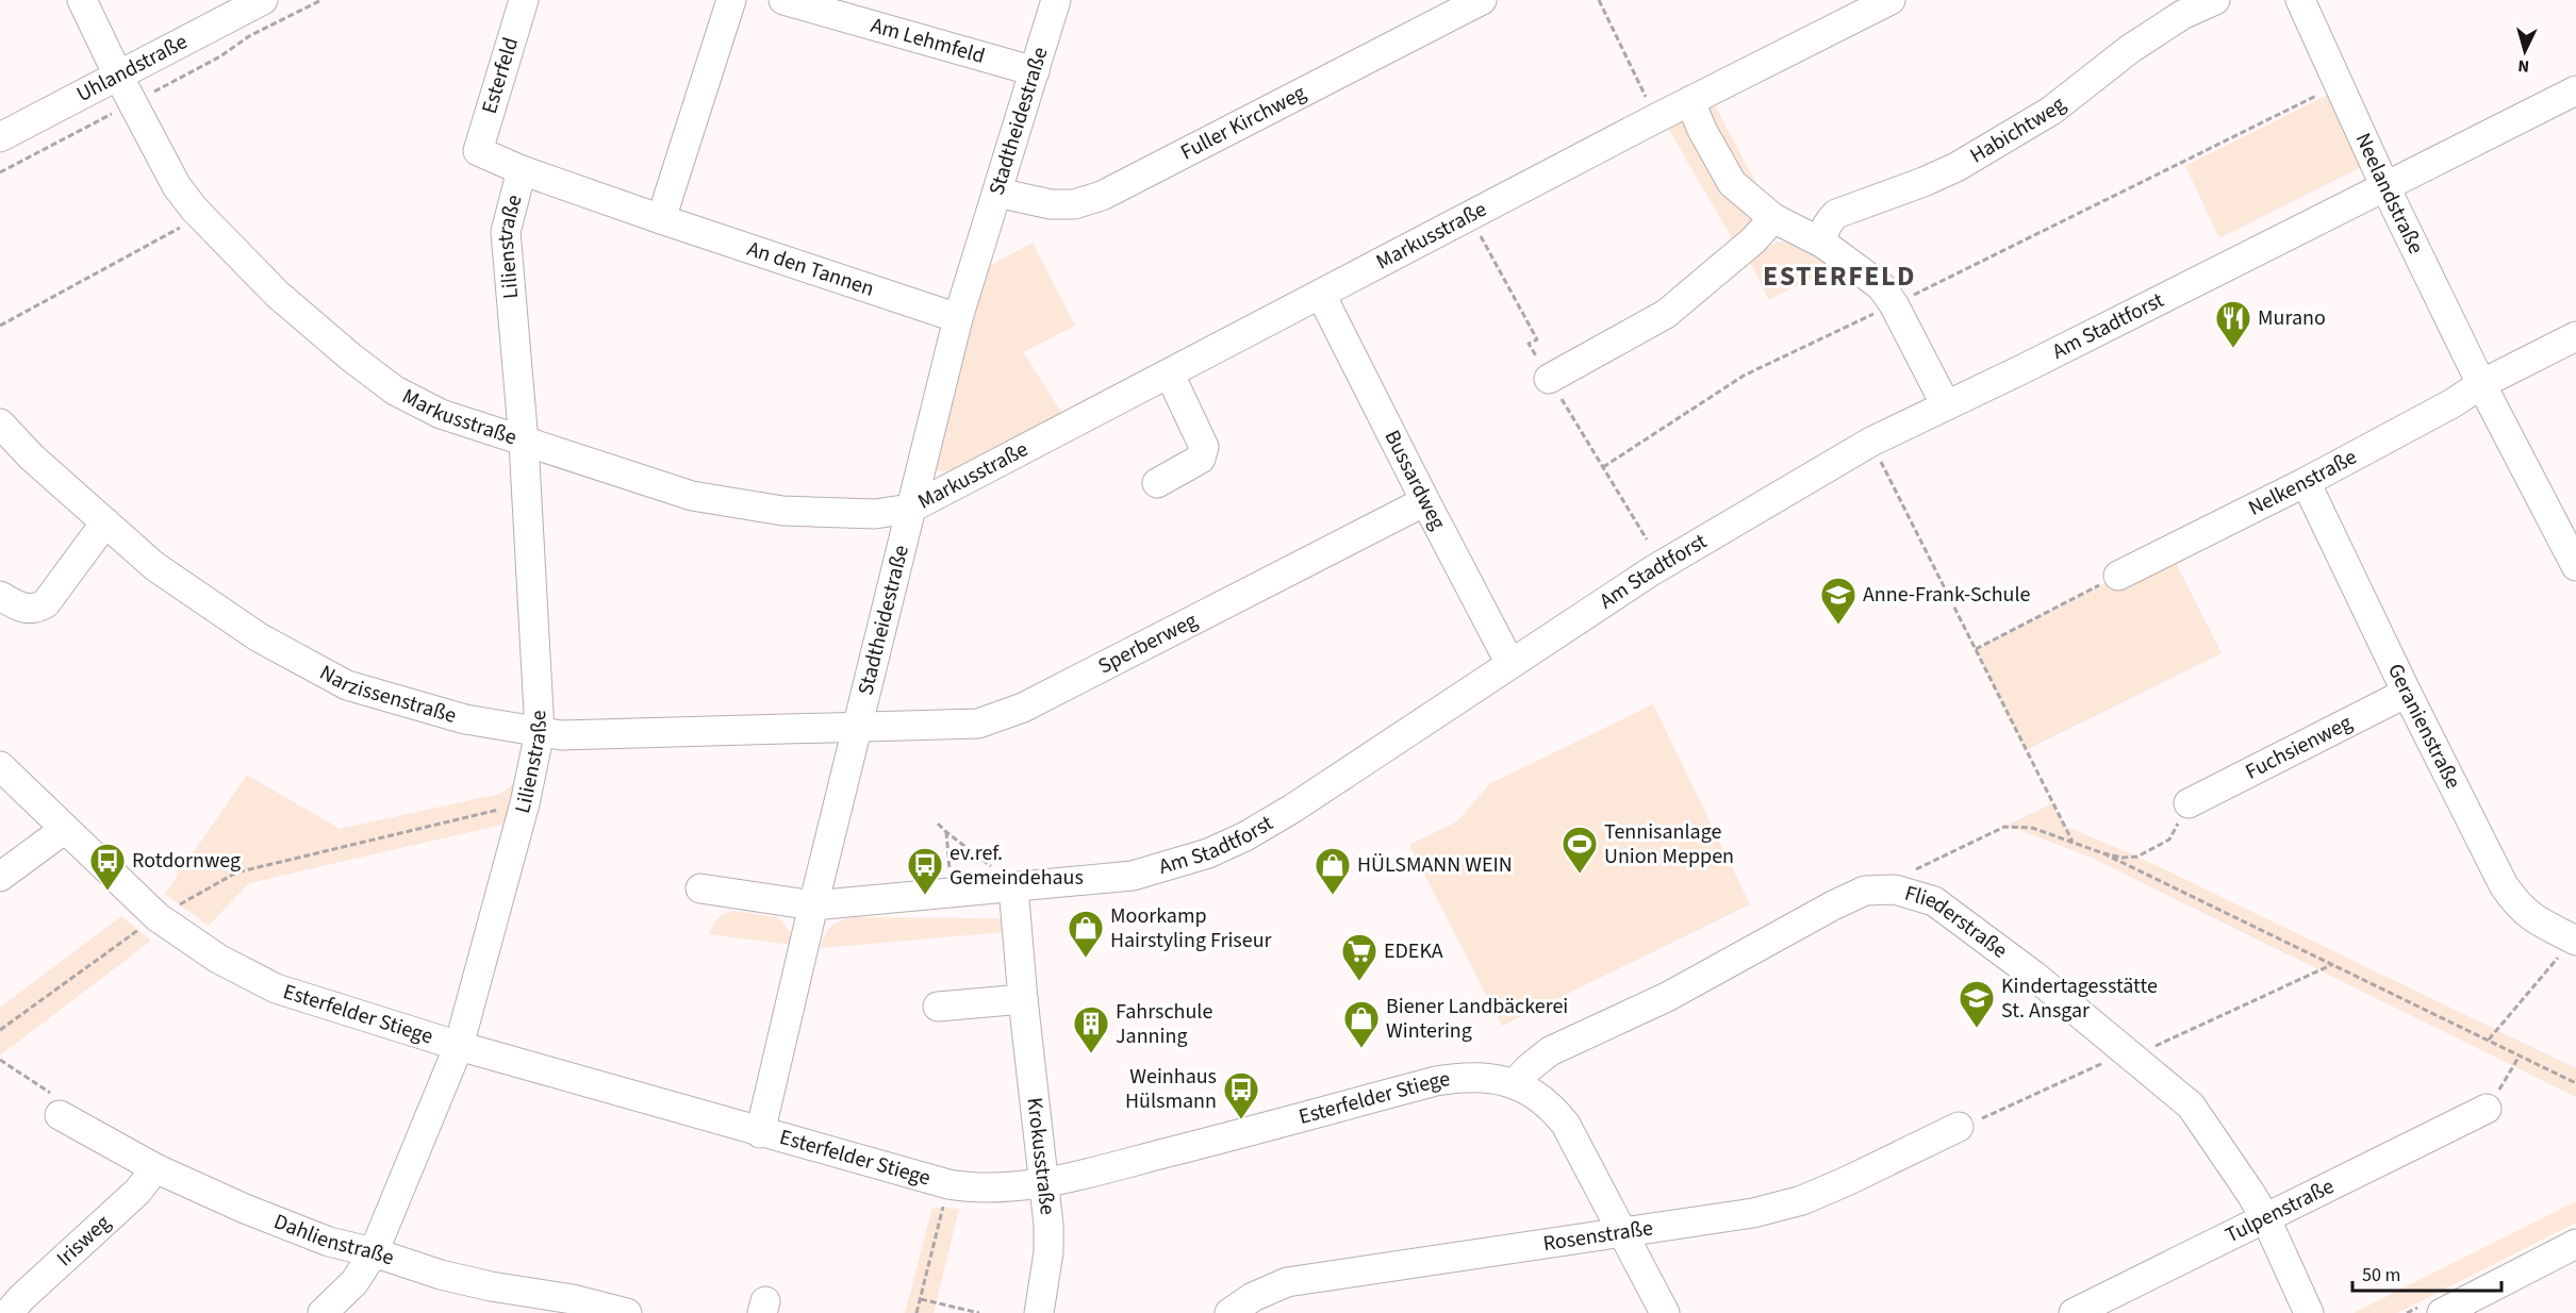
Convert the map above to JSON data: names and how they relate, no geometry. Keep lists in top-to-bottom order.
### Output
{
  "streets": {
    "street": [
      "Am Lehmfeld",
      "Uhlandstraße",
      "Esterfeld",
      "Stadtheidestraße",
      "Fuller Kirchweg",
      "Habichtweg",
      "Neelandstraße",
      "Markusstraße",
      "Lilienstraße",
      "An den Tannen",
      "Am Stadtforst",
      "Bussardweg",
      "Nelkenstraße",
      "Sperberweg",
      "Narzissenstraße",
      "Geranienstraße",
      "Fuchsienweg",
      "Fliederstraße",
      "Esterfelder Stiege",
      "Krokusstraße",
      "Tulpenstraße",
      "Rosenstraße",
      "Dahlienstraße",
      "Irisweg"
    ]
  },
  "crossings": [
    ["Am Lehmfeld", "Stadtheidestraße"],
    ["Uhlandstraße", "Markusstraße"],
    ["Esterfeld", "An den Tannen"],
    ["Stadtheidestraße", "Fuller Kirchweg"],
    ["Stadtheidestraße", "Markusstraße"],
    ["Stadtheidestraße", "An den Tannen"],
    ["Stadtheidestraße", "Am Stadtforst"],
    ["Stadtheidestraße", "Sperberweg"],
    ["Stadtheidestraße", "Narzissenstraße"],
    ["Stadtheidestraße", "Esterfelder Stiege"],
    ["Neelandstraße", "Am Stadtforst"],
    ["Neelandstraße", "Nelkenstraße"],
    ["Markusstraße", "Lilienstraße"],
    ["Markusstraße", "Bussardweg"],
    ["Lilienstraße", "An den Tannen"],
    ["Lilienstraße", "Narzissenstraße"],
    ["Lilienstraße", "Esterfelder Stiege"],
    ["Lilienstraße", "Dahlienstraße"],
    ["Am Stadtforst", "Bussardweg"],
    ["Am Stadtforst", "Krokusstraße"],
    ["Bussardweg", "Sperberweg"],
    ["Nelkenstraße", "Geranienstraße"],
    ["Sperberweg", "Narzissenstraße"],
    ["Geranienstraße", "Fuchsienweg"],
    ["Fliederstraße", "Esterfelder Stiege"],
    ["Fliederstraße", "Tulpenstraße"],
    ["Esterfelder Stiege", "Krokusstraße"],
    ["Esterfelder Stiege", "Rosenstraße"],
    ["Dahlienstraße", "Irisweg"]
  ],
  "districts": ["ESTERFELD"],
  "places": {
    "restaurant": ["Murano"],
    "school or university": ["Anne-Frank-Schule", "Kindertagesstätte St. Ansgar"],
    "sports": ["Tennisanlage Union Meppen"],
    "bus stop": ["Rotdornweg", "ev.ref. Gemeindehaus", "Weinhaus Hülsmann"],
    "shop": ["HÜLSMANN WEIN", "Moorkamp Hairstyling Friseur", "Biener Landbäckerei Wintering"],
    "supermarket": ["EDEKA"],
    "building": ["Fahrschule Janning"]
  },
  "scale_bar": "50 m",
  "north": "bottom"
}
